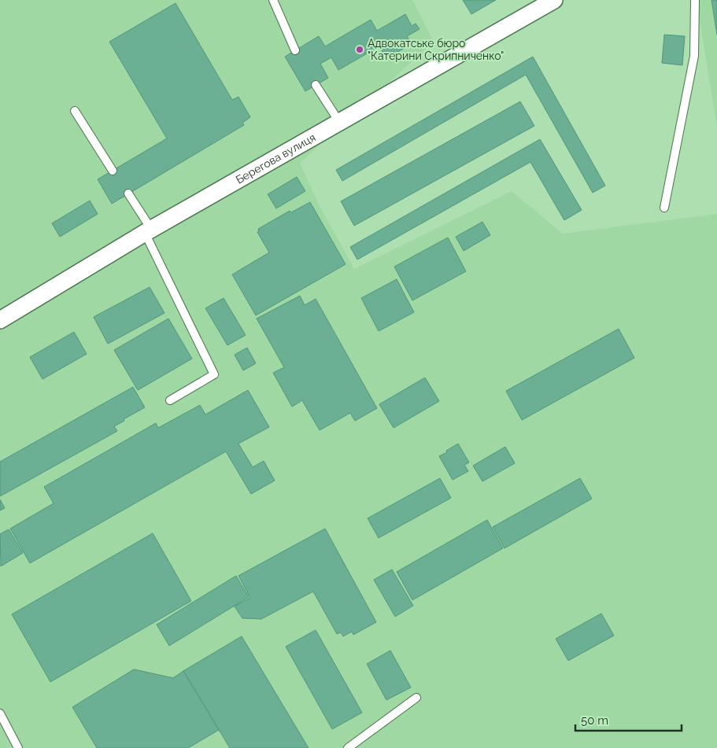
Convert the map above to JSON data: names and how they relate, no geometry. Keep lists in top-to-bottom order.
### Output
{
  "streets": {
    "street": ["Берегова вулиця"]
  },
  "places": ["Адвокатське бюро \"Катерини Скрипниченко\""],
  "scale_bar": "50 m"
}
